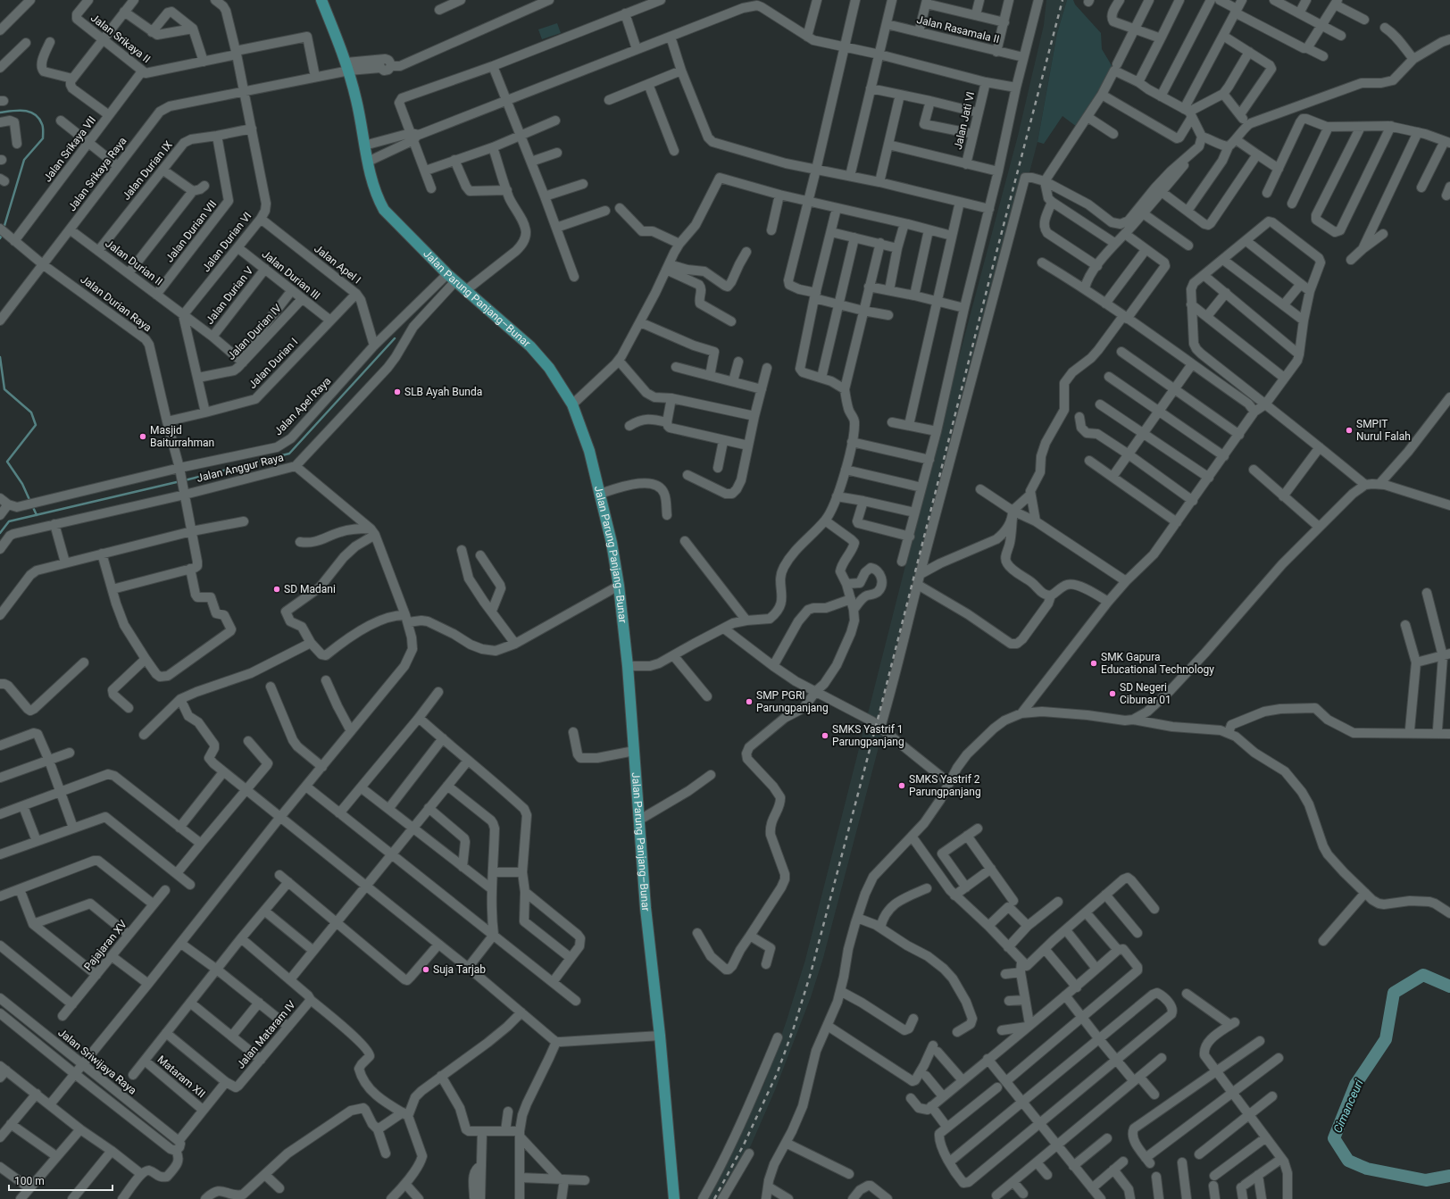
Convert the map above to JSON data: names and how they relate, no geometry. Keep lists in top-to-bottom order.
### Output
{
  "streets": {
    "main road": ["Jalan Parung Panjang–Bunar"],
    "street": [
      "Jalan Rasamala II",
      "Jalan Srikaya II",
      "Jalan Jati VI",
      "Jalan Srikaya VII",
      "Jalan Durian IX",
      "Jalan Srikaya Raya",
      "Jalan Durian VII",
      "Jalan Durian VI",
      "Jalan Durian II",
      "Jalan Apel I",
      "Jalan Durian III",
      "Jalan Durian V",
      "Jalan Durian Raya",
      "Jalan Durian IV",
      "Jalan Durian I",
      "Jalan Apel Raya",
      "Jalan Anggur Raya",
      "Pajajaran XV",
      "Jalan Mataram IV",
      "Jalan Sriwijaya Raya",
      "Mataram XII"
    ]
  },
  "crossings": [
    ["Jalan Srikaya II", "Jalan Srikaya VII"],
    ["Jalan Srikaya II", "Jalan Srikaya Raya"],
    ["Jalan Srikaya II", "Jalan Durian VI"],
    ["Jalan Srikaya VII", "Jalan Durian Raya"],
    ["Jalan Durian IX", "Jalan Durian VII"],
    ["Jalan Durian IX", "Jalan Durian VI"],
    ["Jalan Durian IX", "Jalan Durian II"],
    ["Jalan Srikaya Raya", "Jalan Durian VI"],
    ["Jalan Srikaya Raya", "Jalan Durian II"],
    ["Jalan Srikaya Raya", "Jalan Parung Panjang–Bunar"],
    ["Jalan Srikaya Raya", "Jalan Durian Raya"],
    ["Jalan Durian VII", "Jalan Durian II"],
    ["Jalan Durian VI", "Jalan Durian II"],
    ["Jalan Durian VI", "Jalan Apel I"],
    ["Jalan Durian VI", "Jalan Durian III"],
    ["Jalan Durian II", "Jalan Durian V"],
    ["Jalan Durian II", "Jalan Durian IV"],
    ["Jalan Apel I", "Jalan Durian I"],
    ["Jalan Apel I", "Jalan Apel Raya"],
    ["Jalan Durian III", "Jalan Durian V"],
    ["Jalan Durian III", "Jalan Durian IV"],
    ["Jalan Durian III", "Jalan Durian I"],
    ["Jalan Parung Panjang–Bunar", "Jalan Apel Raya"],
    ["Jalan Parung Panjang–Bunar", "Jalan Anggur Raya"],
    ["Jalan Durian Raya", "Jalan Durian I"],
    ["Jalan Durian Raya", "Jalan Apel Raya"],
    ["Jalan Durian Raya", "Jalan Anggur Raya"]
  ],
  "water": ["Cimanceuri"],
  "places": [
    "SLB Ayah Bunda",
    "SMPIT Nurul Falah",
    "Masjid Baiturrahman",
    "SD Madani",
    "SMK Gapura Educational Technology",
    "SD Negeri Cibunar 01",
    "SMP PGRI Parungpanjang",
    "SMKS Yastrif 1 Parungpanjang",
    "SMKS Yastrif 2 Parungpanjang",
    "Suja Tarjab"
  ],
  "scale_bar": "100 m"
}
